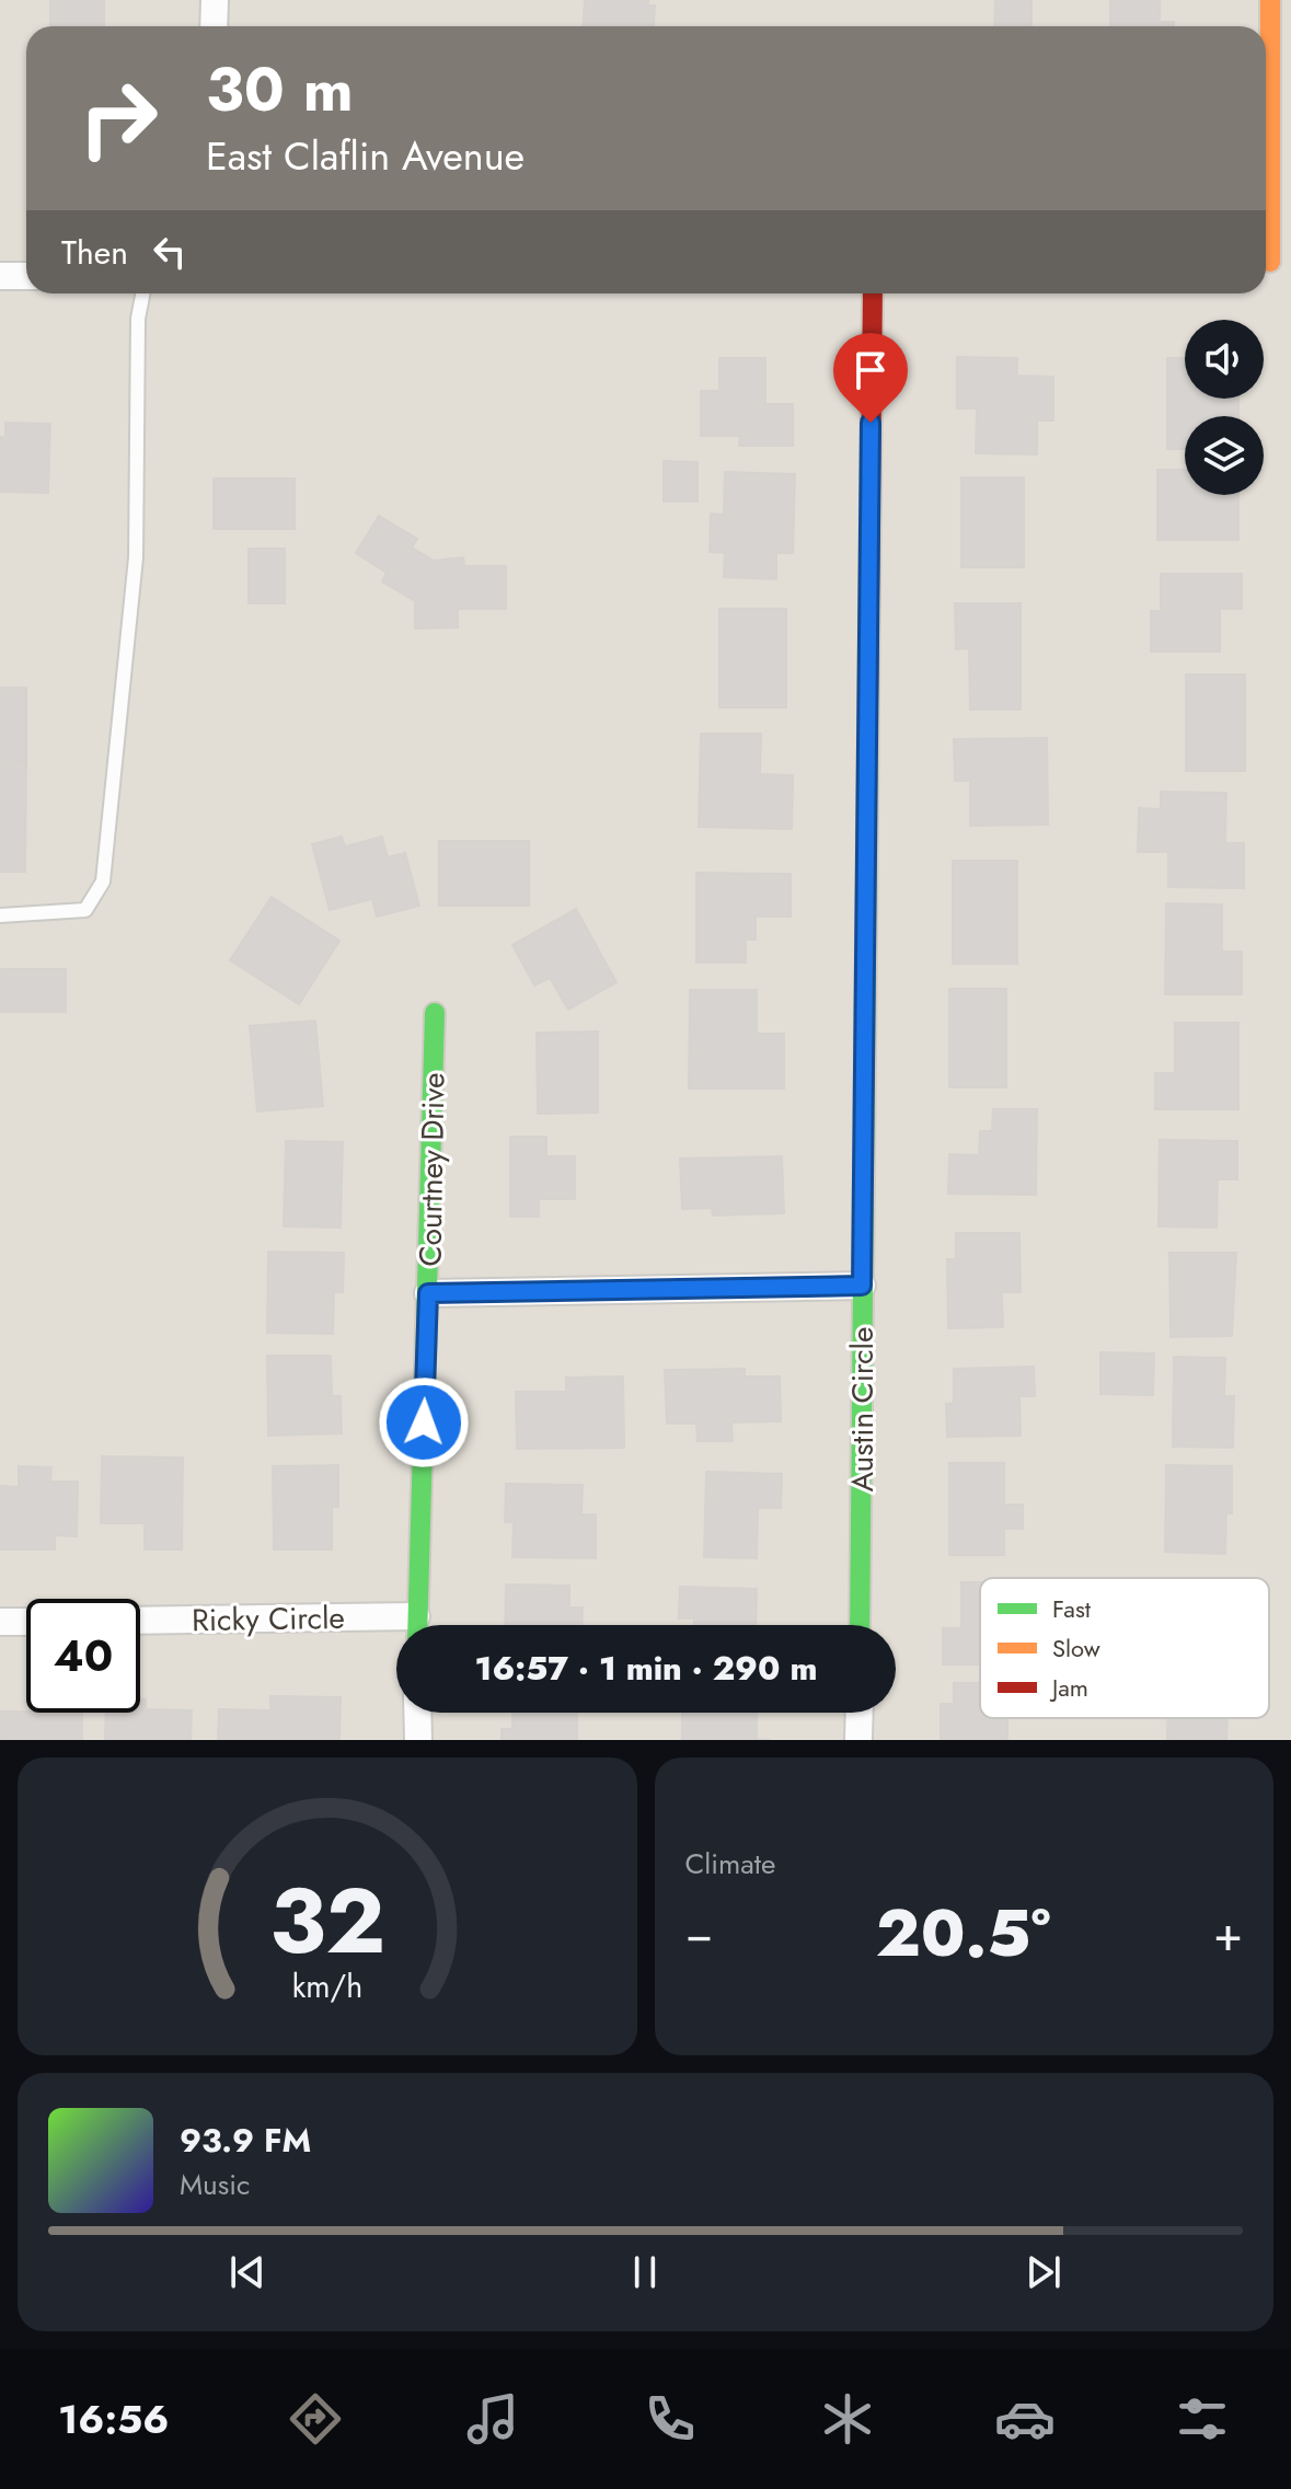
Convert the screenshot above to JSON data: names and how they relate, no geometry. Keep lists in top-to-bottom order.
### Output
{
  "streets": {
    "street": ["Courtney Drive", "Austin Circle", "Ricky Circle"]
  },
  "legend": ["Fast", "Slow", "Jam"],
  "page": {
    "turn": ["30 m", "East Claflin Avenue"],
    "then": "Then",
    "limit": "40",
    "trip": "16:57 · 1 min · 290 m",
    "tile": "Climate",
    "heat": ["−", "20.5°", "+"],
    "song": ["93.9 FM", "Music"],
    "tabs": "16:56",
    "gauge": ["32", "km/h"]
  }
}
